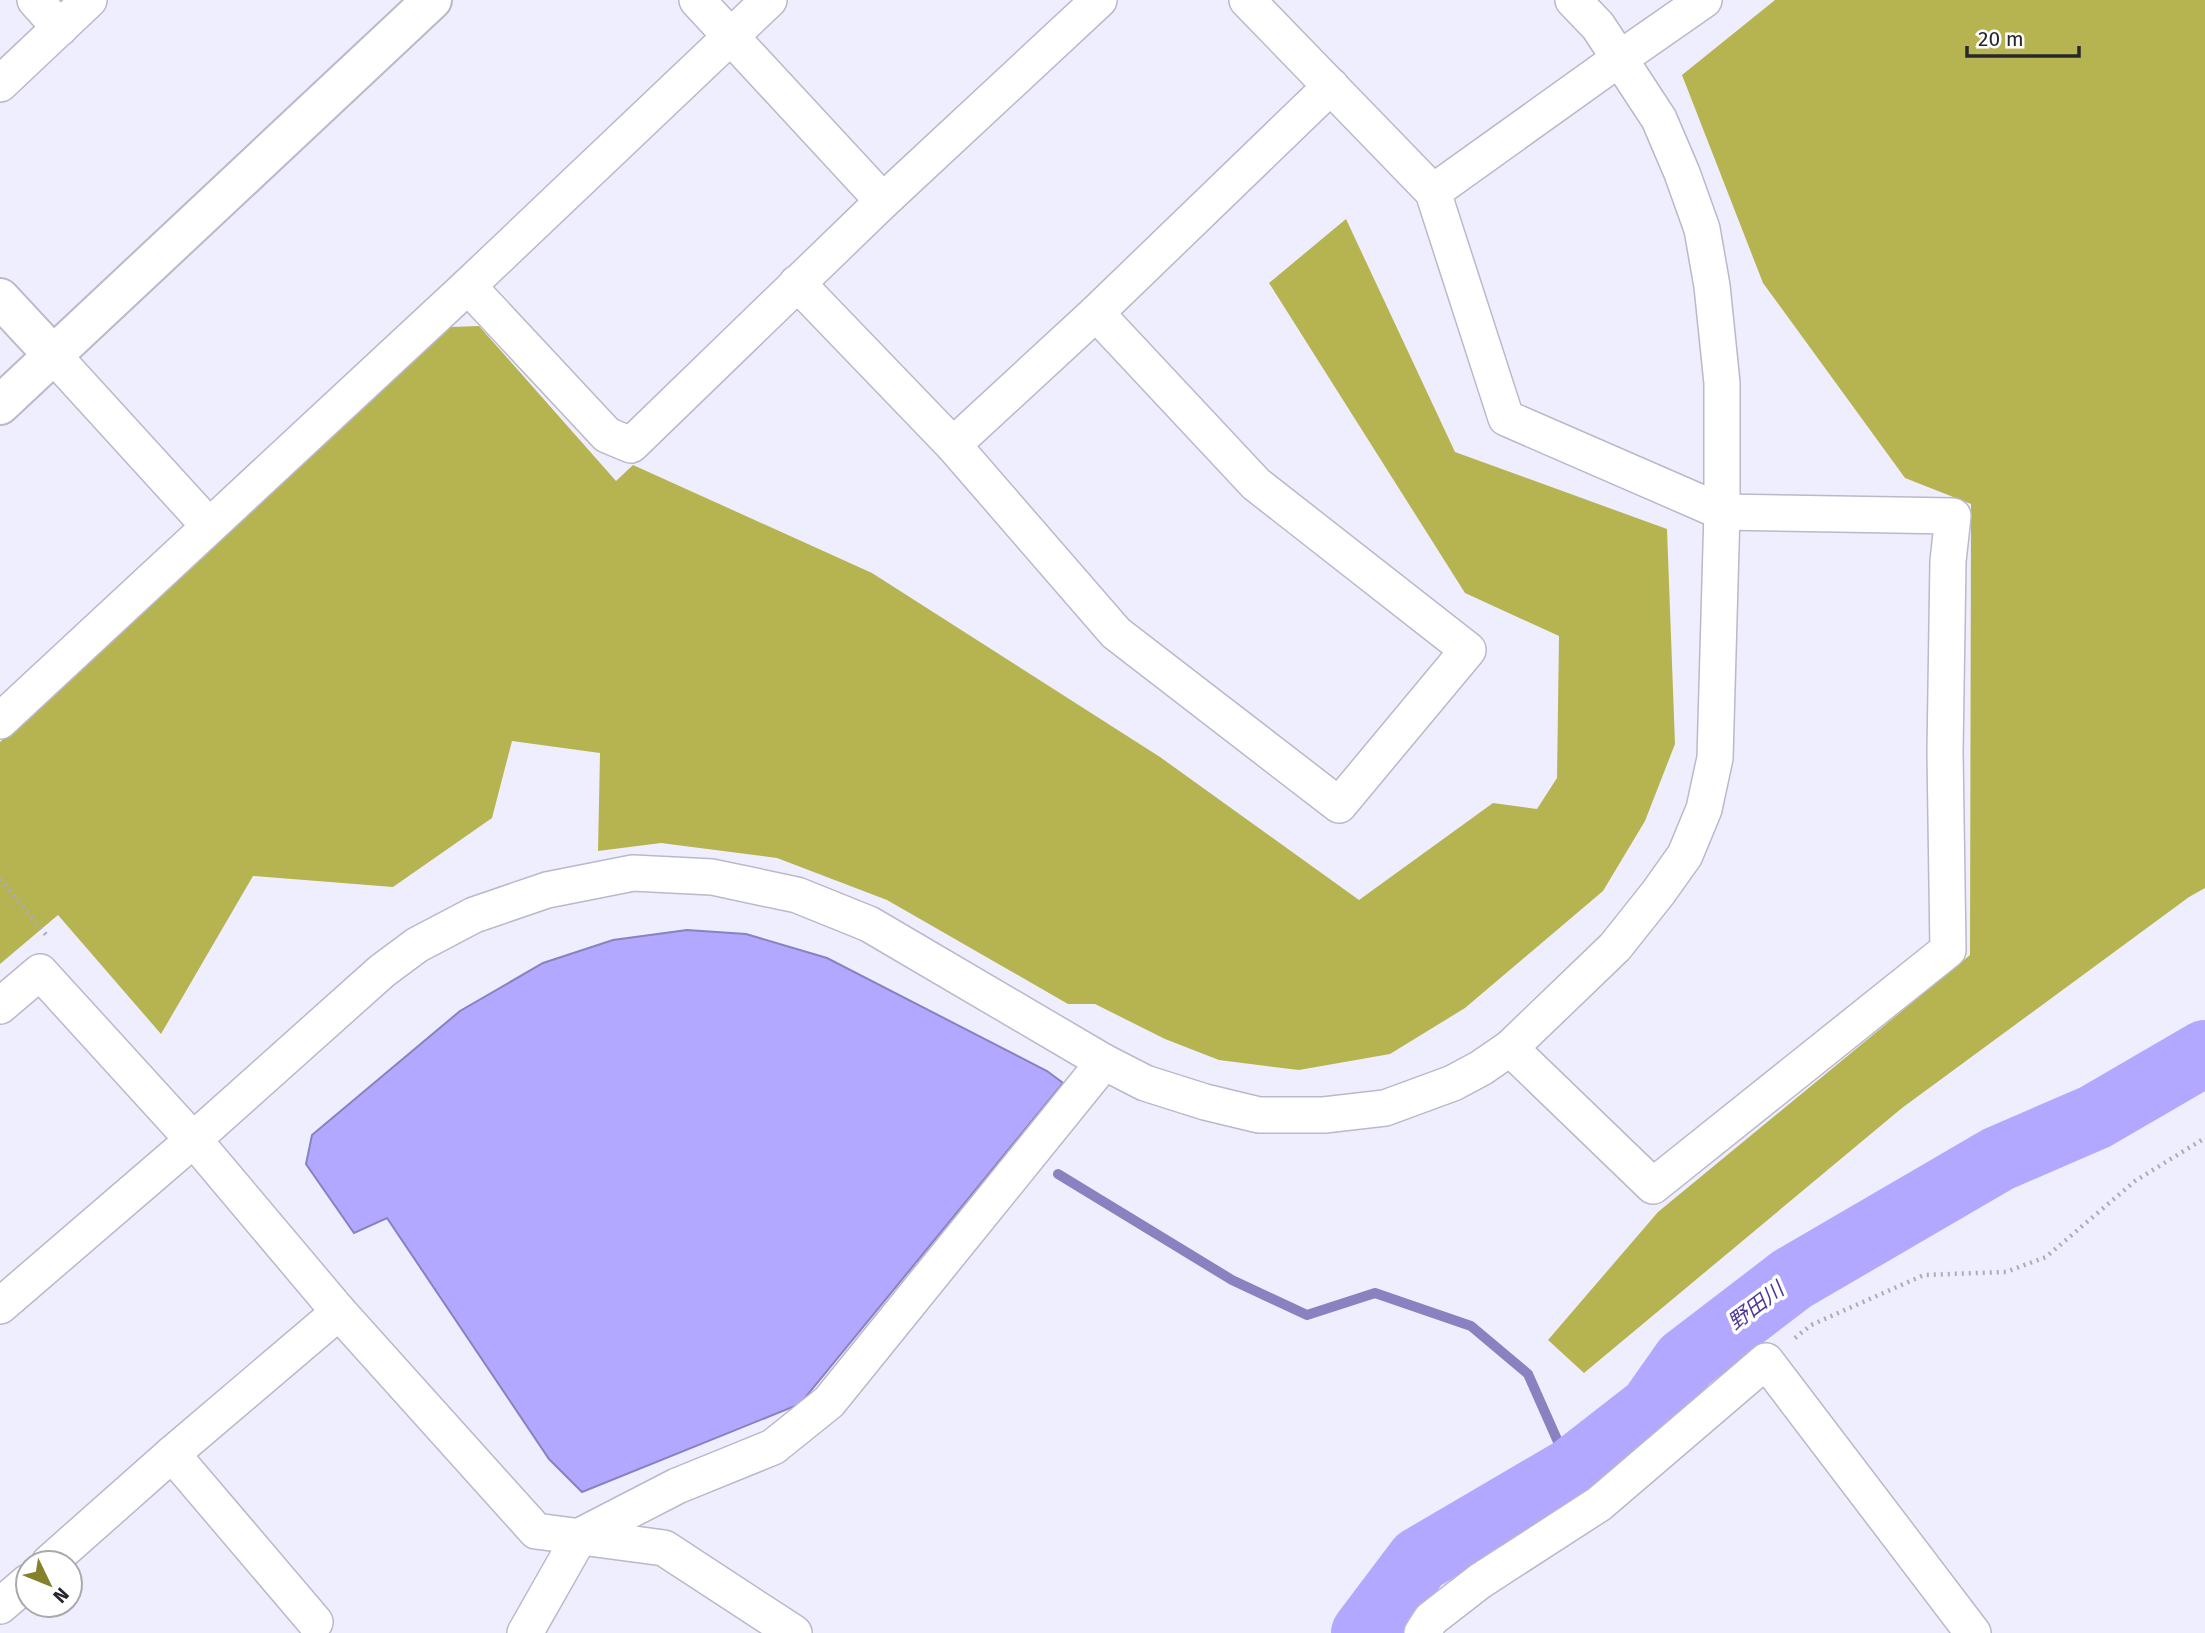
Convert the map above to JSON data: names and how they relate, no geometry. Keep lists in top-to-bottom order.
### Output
{
  "water": ["野田川"],
  "scale_bar": "20 m",
  "north": "bottom right"
}
